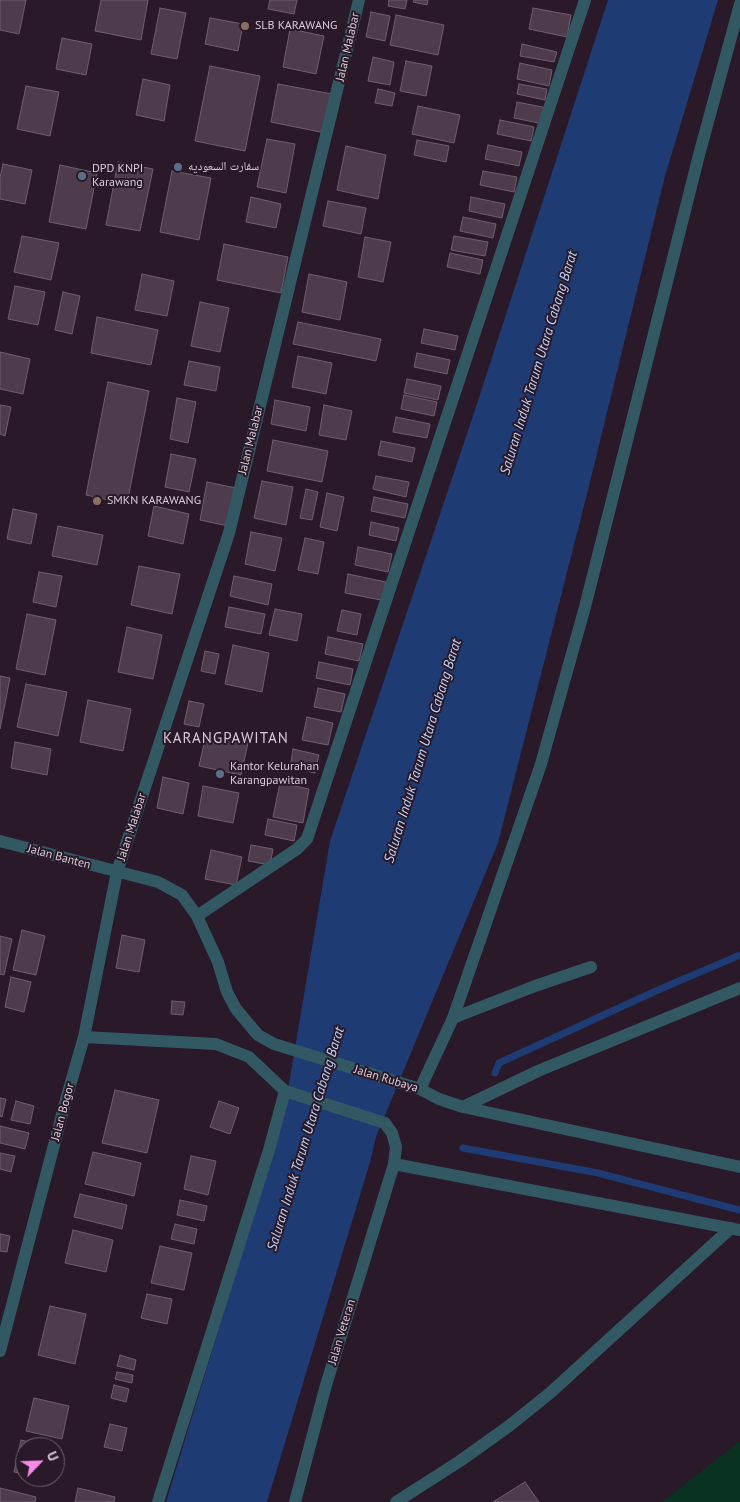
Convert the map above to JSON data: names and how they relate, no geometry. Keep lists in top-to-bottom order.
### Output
{
  "streets": {
    "street": [
      "Jalan Malabar",
      "Jalan Banten",
      "Jalan Rubaya",
      "Jalan Bogor",
      "Jalan Veteran"
    ]
  },
  "crossings": [
    ["Jalan Malabar", "Jalan Banten"],
    ["Jalan Malabar", "Jalan Rubaya"],
    ["Jalan Malabar", "Jalan Bogor"],
    ["Jalan Banten", "Jalan Rubaya"],
    ["Jalan Banten", "Jalan Bogor"],
    ["Jalan Rubaya", "Jalan Bogor"]
  ],
  "districts": ["KARANGPAWITAN"],
  "water": ["Saluran Induk Tarum Utara Cabang Barat"],
  "places": [
    "SLB KARAWANG",
    "سفارت السعوديه",
    "DPD KNPI Karawang",
    "SMKN KARAWANG",
    "Kantor Kelurahan Karangpawitan"
  ],
  "north": "top right"
}
